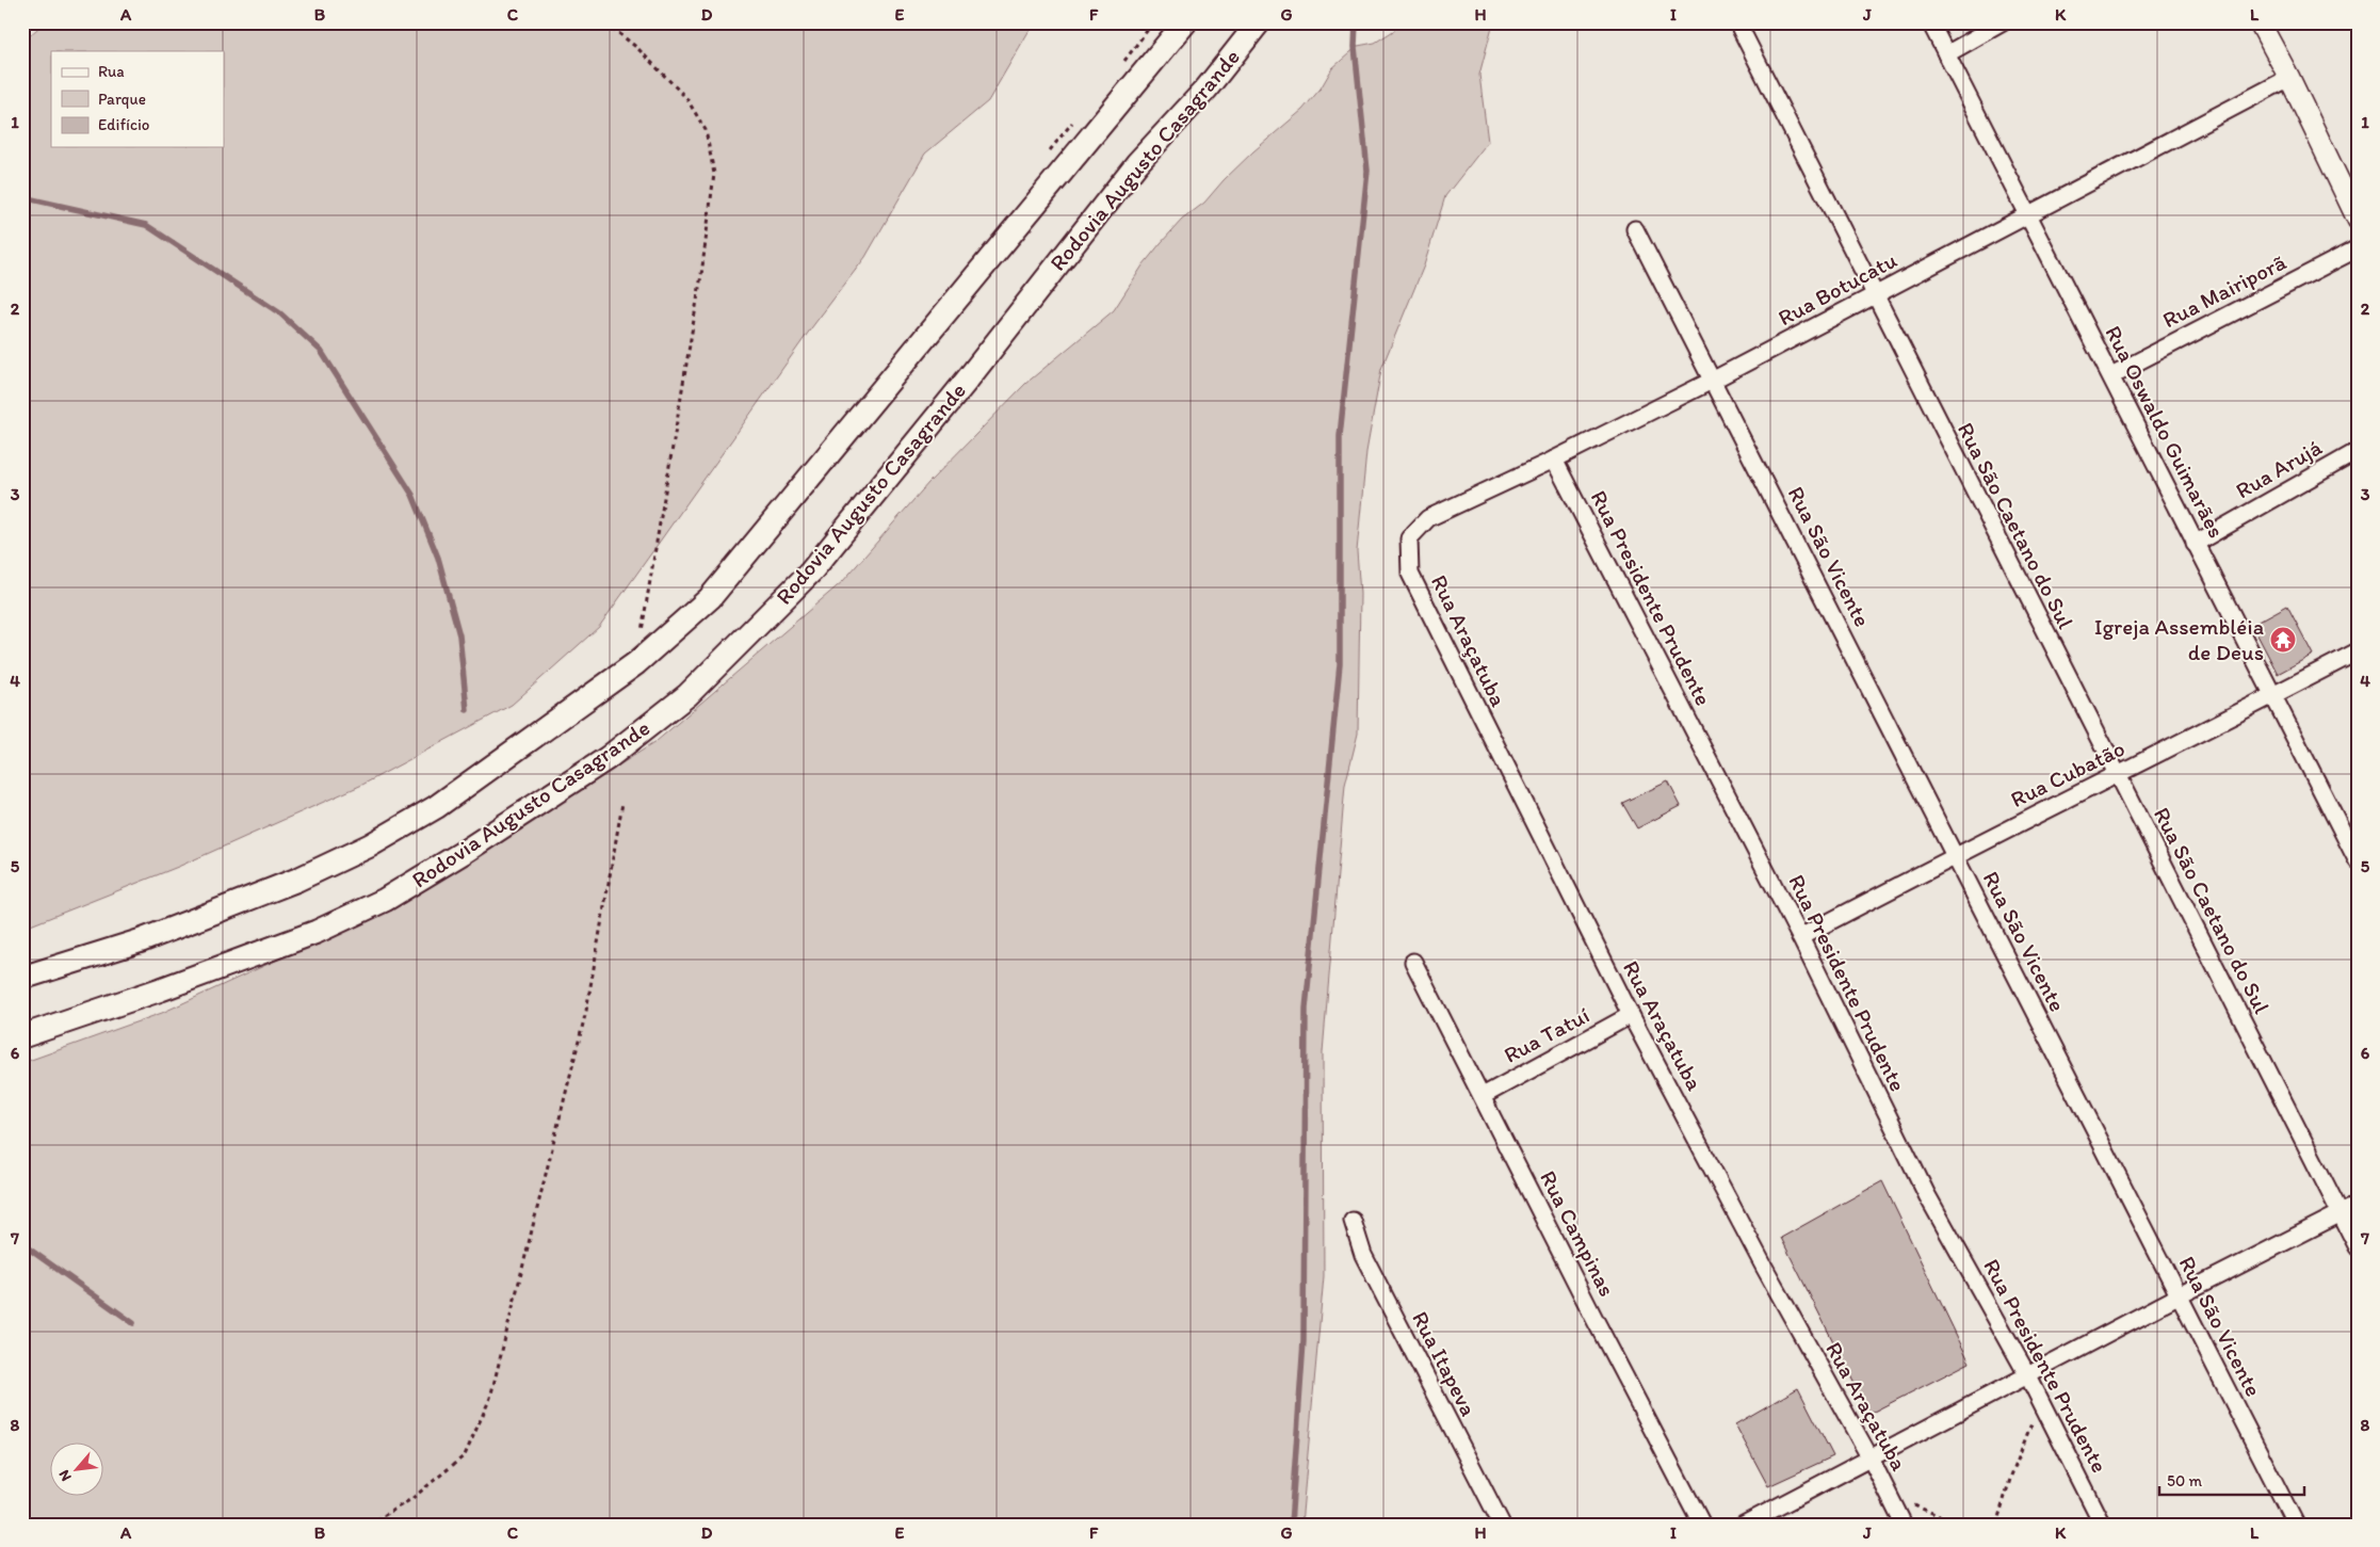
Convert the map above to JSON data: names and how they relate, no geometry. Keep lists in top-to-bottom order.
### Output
{
  "streets": {
    "main road": ["Rodovia Augusto Casagrande"],
    "street": [
      "Rua Botucatu",
      "Rua Mairiporã",
      "Rua Oswaldo Guimarães",
      "Rua Arujá",
      "Rua São Caetano do Sul",
      "Rua São Vicente",
      "Rua Presidente Prudente",
      "Rua Araçatuba",
      "Rua Cubatão",
      "Rua Tatuí",
      "Rua Campinas",
      "Rua Itapeva"
    ]
  },
  "crossings": [
    ["Rua Botucatu", "Rua Oswaldo Guimarães"],
    ["Rua Botucatu", "Rua São Caetano do Sul"],
    ["Rua Botucatu", "Rua São Vicente"],
    ["Rua Botucatu", "Rua Presidente Prudente"],
    ["Rua Botucatu", "Rua Araçatuba"],
    ["Rua Mairiporã", "Rua Oswaldo Guimarães"],
    ["Rua Oswaldo Guimarães", "Rua Arujá"],
    ["Rua Oswaldo Guimarães", "Rua Cubatão"],
    ["Rua São Caetano do Sul", "Rua Cubatão"],
    ["Rua São Vicente", "Rua Cubatão"],
    ["Rua Presidente Prudente", "Rua Cubatão"],
    ["Rua Araçatuba", "Rua Tatuí"],
    ["Rua Tatuí", "Rua Campinas"]
  ],
  "places": {
    "temple": ["Igreja Assembléia de Deus"]
  },
  "legend": ["Rua", "Parque", "Edifício"],
  "scale_bar": "50 m",
  "north": "bottom left",
  "grid": {
    "columns": [
      "A",
      "B",
      "C",
      "D",
      "E",
      "F",
      "G",
      "H",
      "I",
      "J",
      "K",
      "L"
    ],
    "rows": [
      "1",
      "2",
      "3",
      "4",
      "5",
      "6",
      "7",
      "8"
    ]
  }
}
